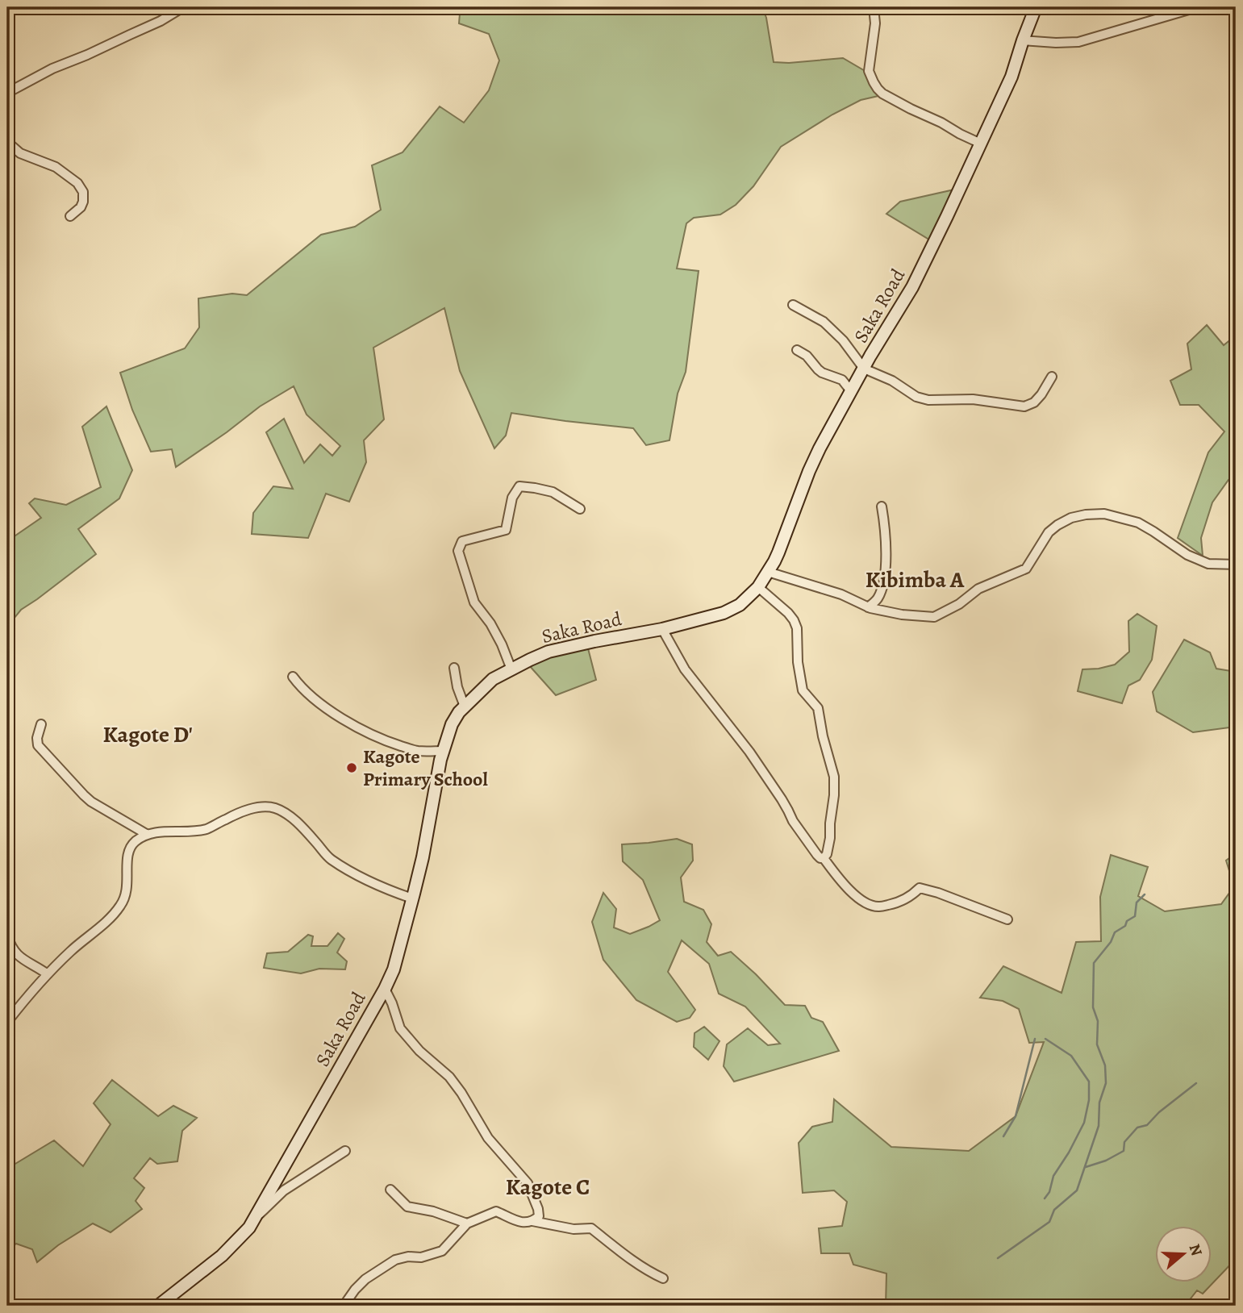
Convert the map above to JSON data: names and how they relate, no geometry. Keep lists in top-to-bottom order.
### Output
{
  "streets": {
    "main road": ["Saka Road"]
  },
  "districts": ["Kibimba A", "Kagote D'", "Kagote C"],
  "places": ["Kagote Primary School"],
  "north": "right"
}
